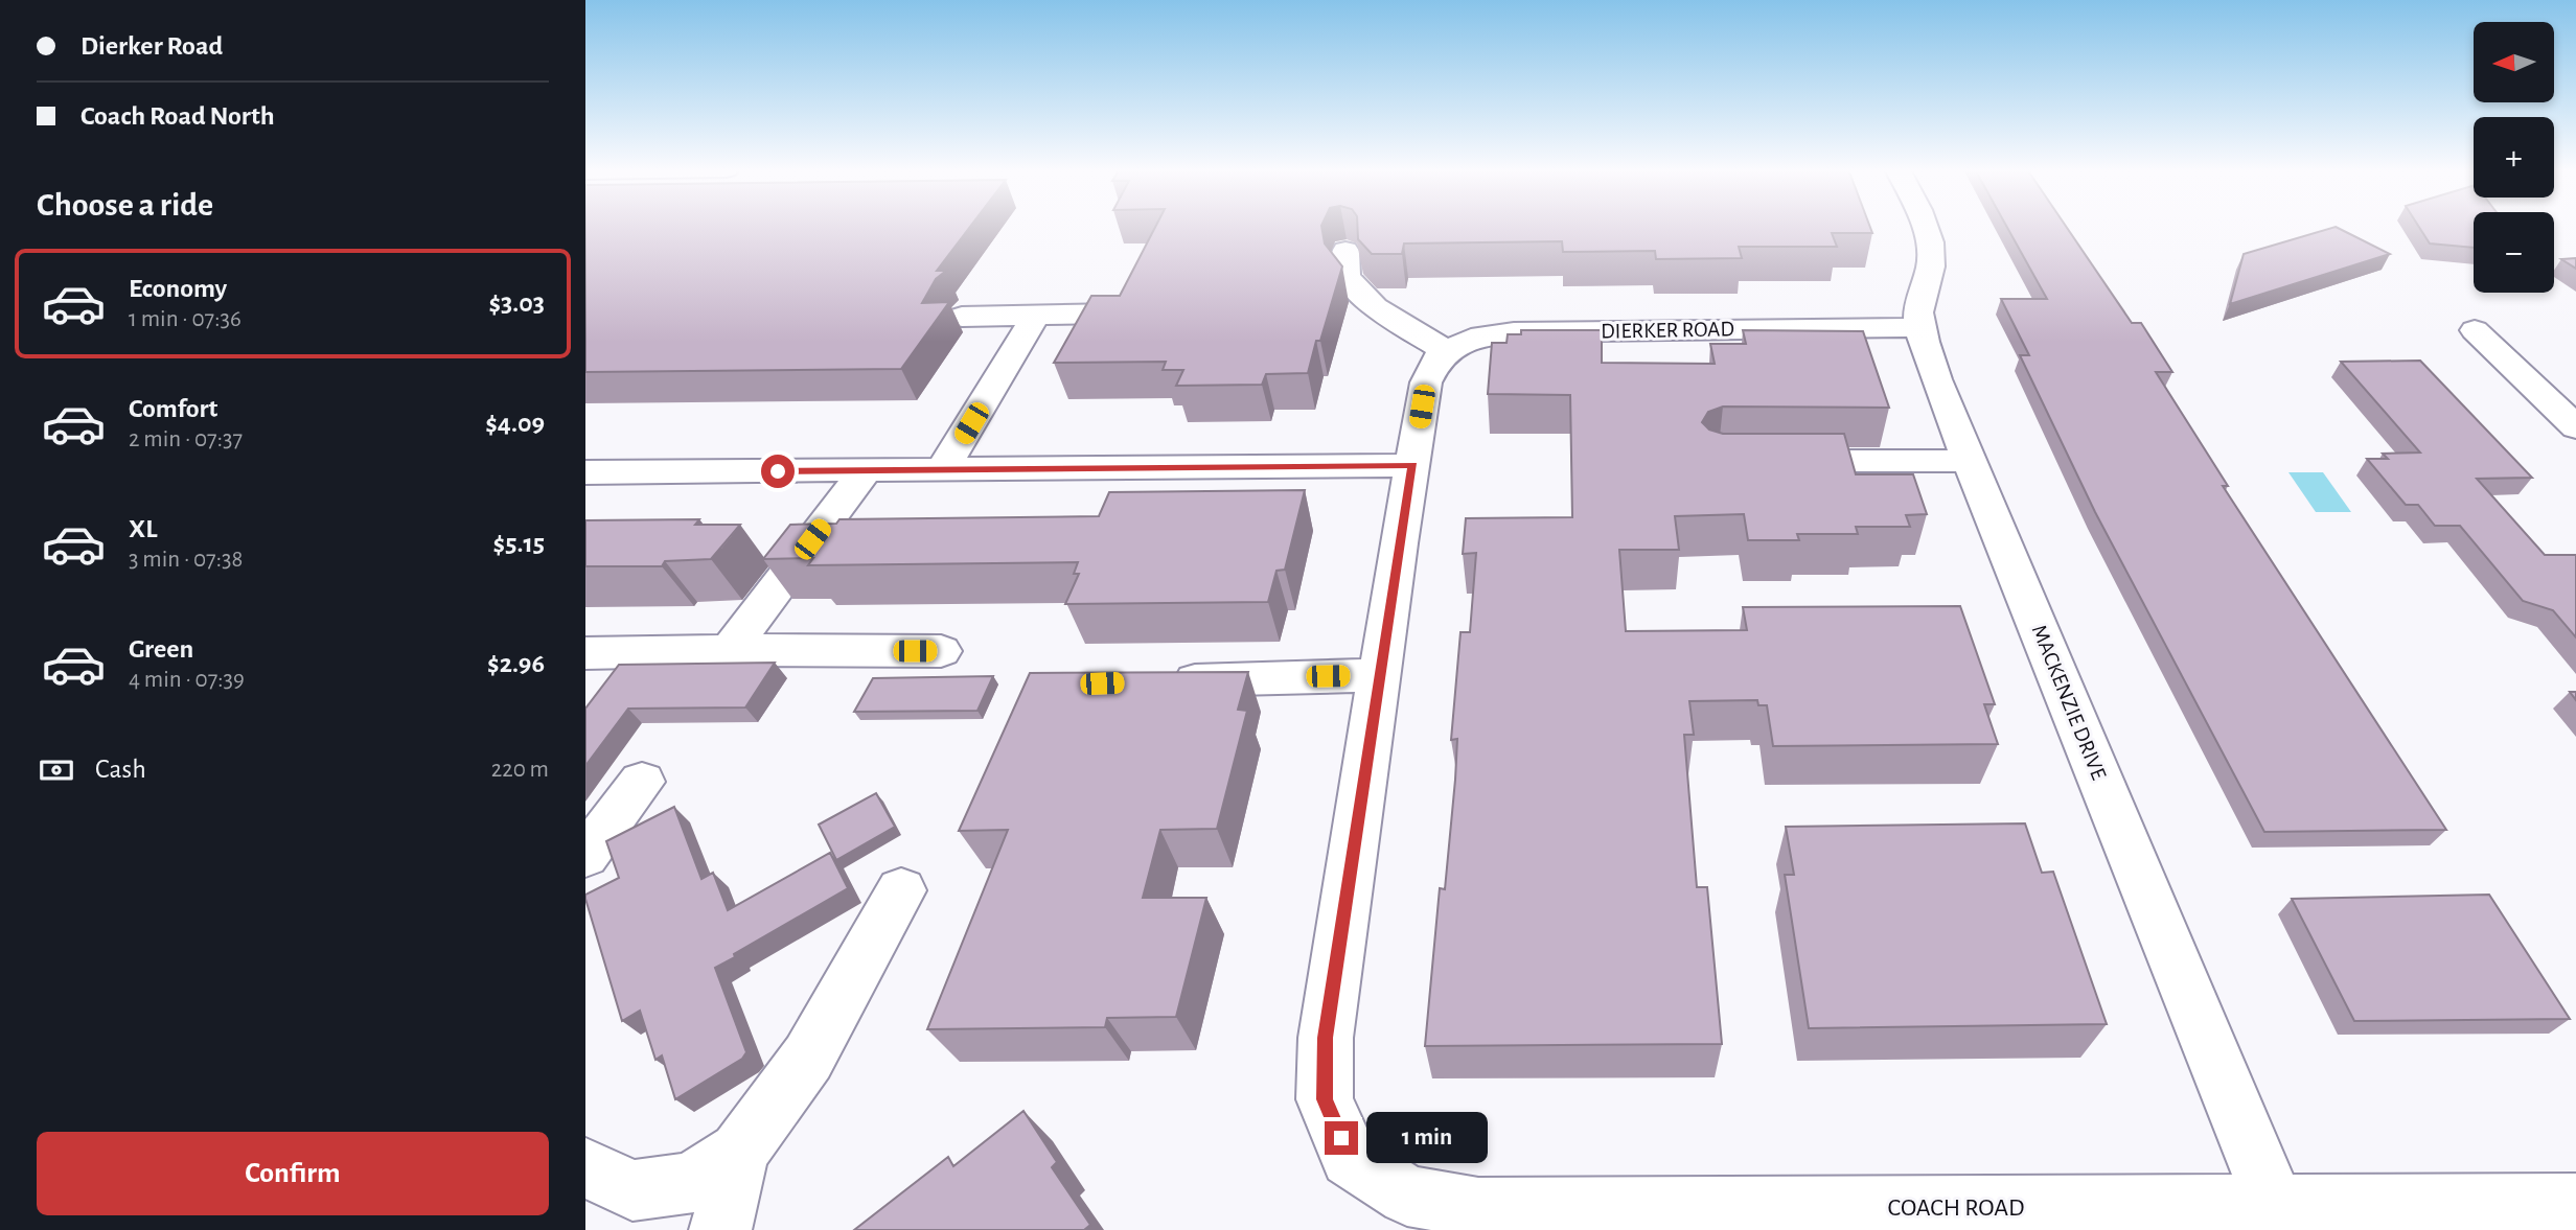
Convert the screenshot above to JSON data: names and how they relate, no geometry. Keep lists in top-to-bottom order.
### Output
{
  "streets": {
    "street": ["DIERKER ROAD", "MACKENZIE DRIVE", "COACH ROAD"]
  },
  "crossings": [
    ["DIERKER ROAD", "MACKENZIE DRIVE"],
    ["DIERKER ROAD", "COACH ROAD"],
    ["MACKENZIE DRIVE", "COACH ROAD"]
  ],
  "north": "left",
  "page": {
    "banner": ["Dierker Road", "Coach Road North"],
    "map_buttons": ["+", "−"],
    "heading": "Choose a ride",
    "list": [
      {
        "name": "Economy",
        "note": "1 min · 07:36",
        "value": "$3.03"
      },
      {
        "name": "Comfort",
        "note": "2 min · 07:37",
        "value": "$4.09"
      },
      {
        "name": "XL",
        "note": "3 min · 07:38",
        "value": "$5.15"
      },
      {
        "name": "Green",
        "note": "4 min · 07:39",
        "value": "$2.96"
      }
    ],
    "pay": ["Cash", "220 m"],
    "bubble": "1 min",
    "buttons": "Confirm"
  }
}
